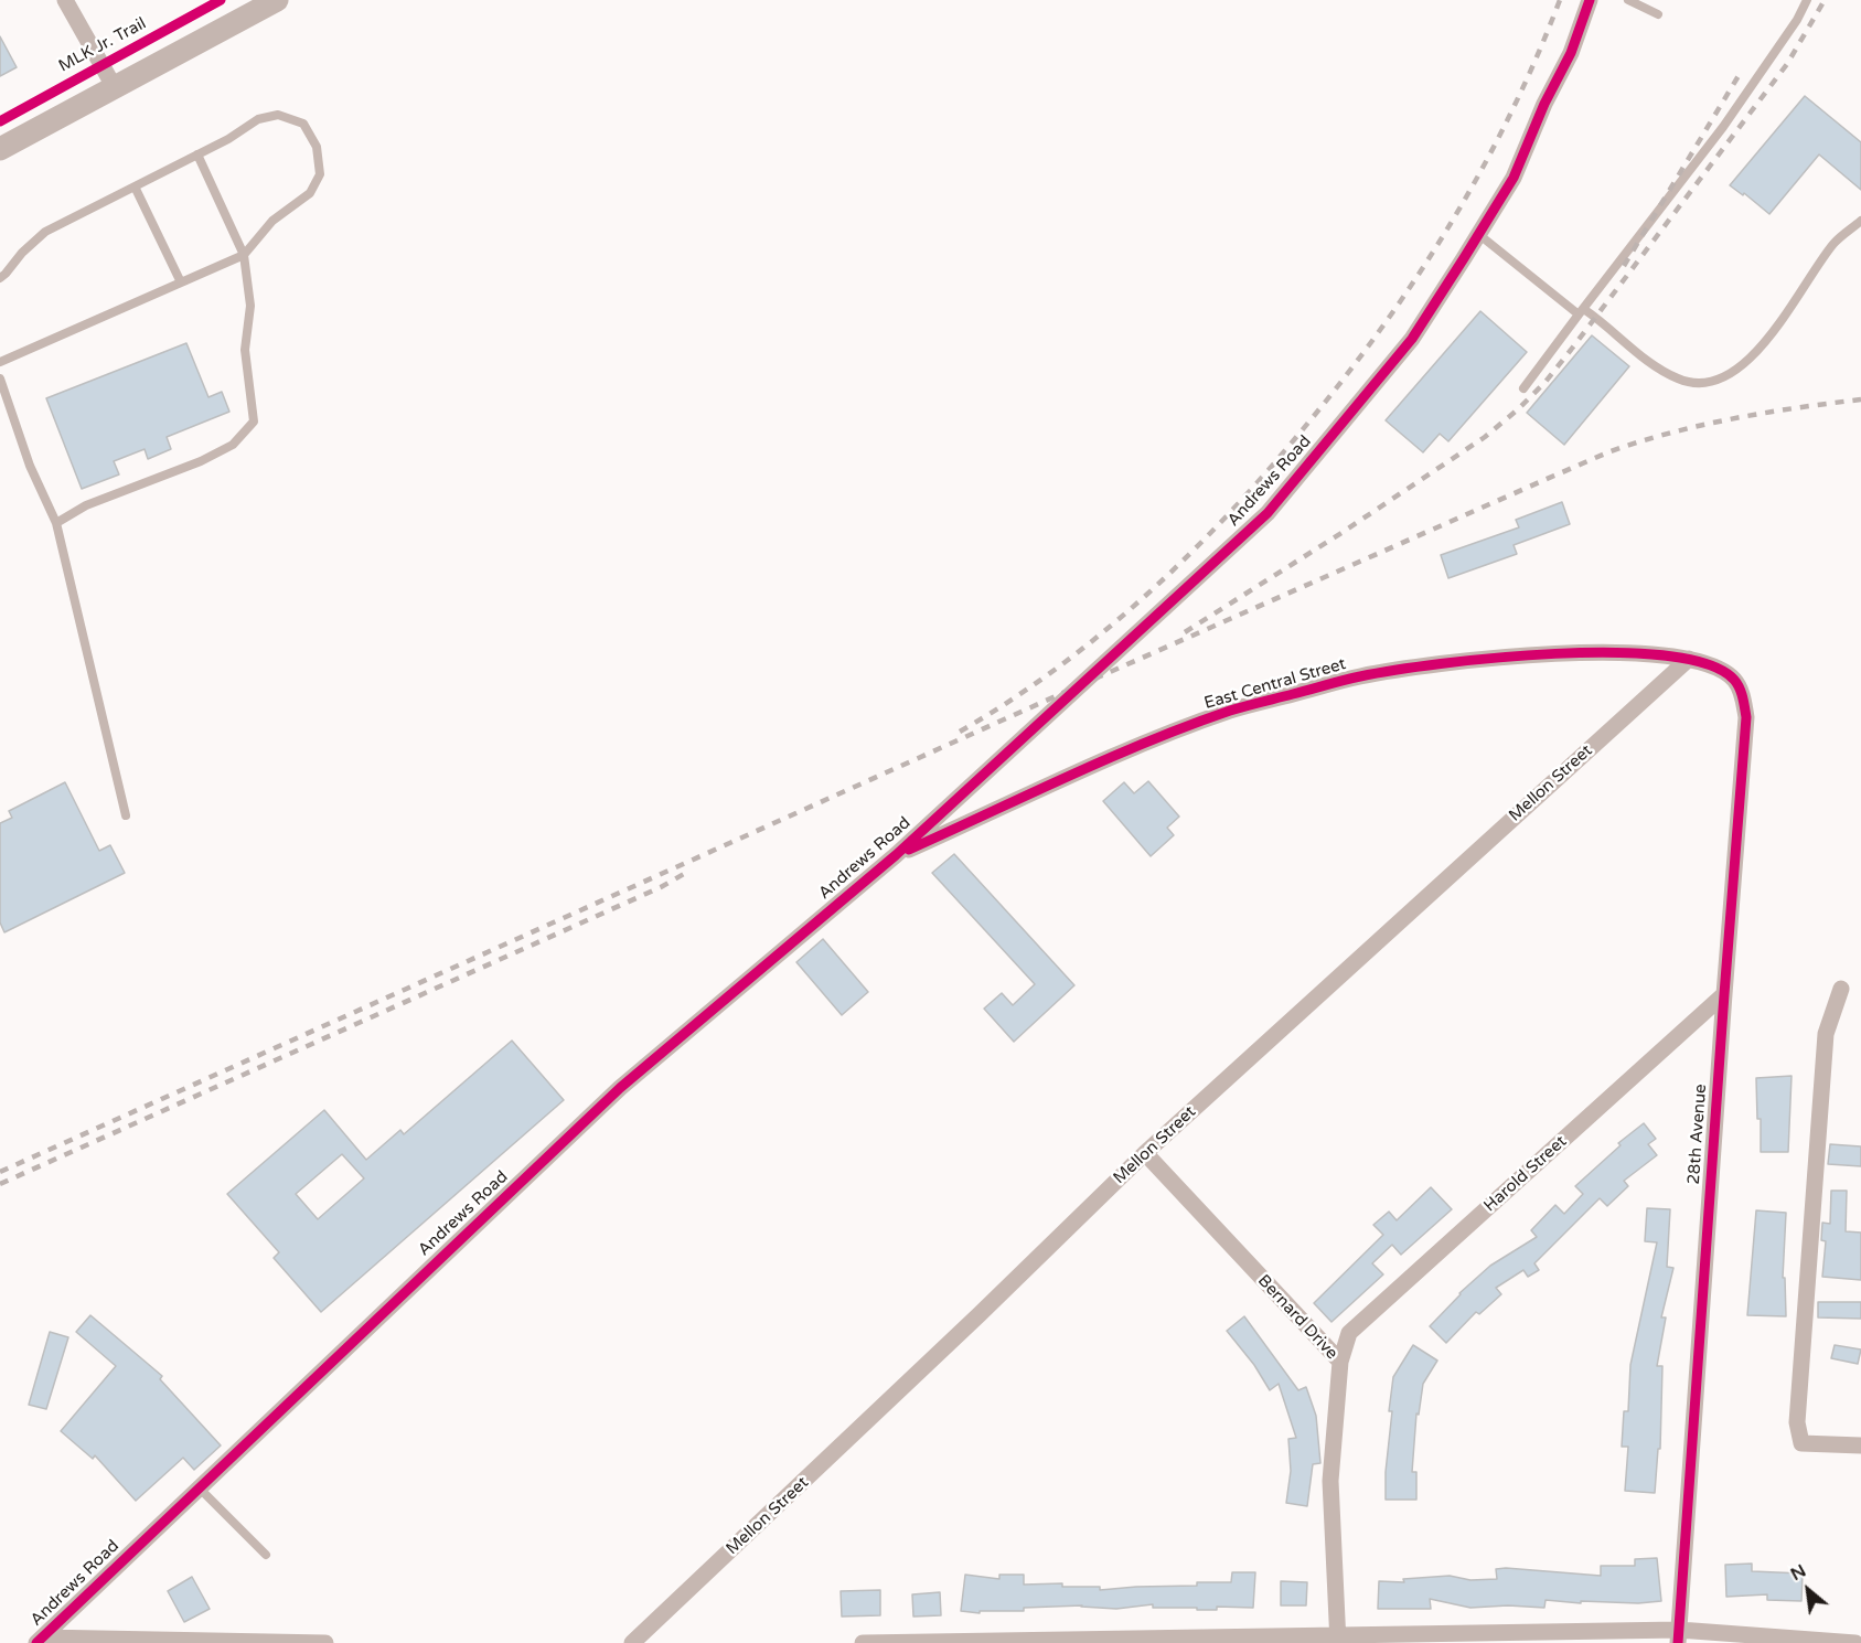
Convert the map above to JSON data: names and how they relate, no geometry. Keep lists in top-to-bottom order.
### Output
{
  "streets": {
    "street": [
      "Andrews Road",
      "East Central Street",
      "Mellon Street",
      "28th Avenue",
      "Harold Street",
      "Bernard Drive"
    ],
    "cycle path": ["MLK Jr. Trail"]
  },
  "crossings": [
    ["Andrews Road", "East Central Street"],
    ["East Central Street", "Mellon Street"],
    ["East Central Street", "28th Avenue"],
    ["Mellon Street", "28th Avenue"],
    ["Mellon Street", "Bernard Drive"],
    ["28th Avenue", "Harold Street"],
    ["Harold Street", "Bernard Drive"]
  ],
  "north": "top left"
}
